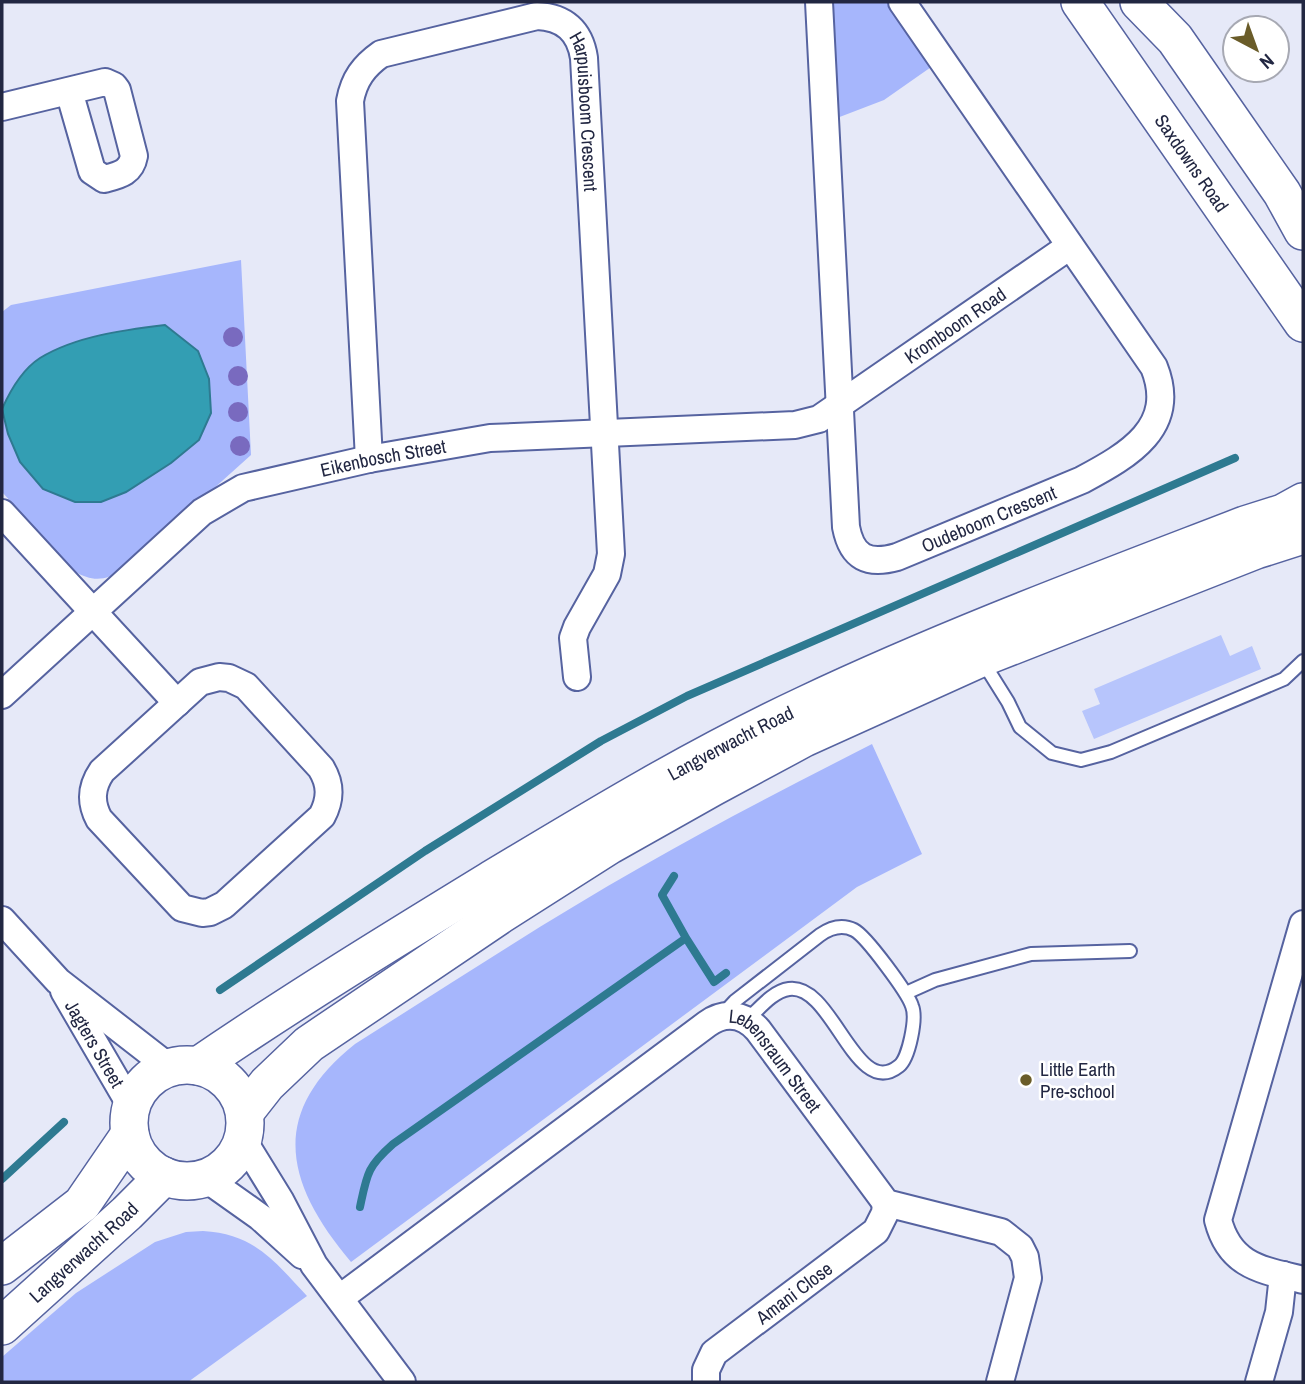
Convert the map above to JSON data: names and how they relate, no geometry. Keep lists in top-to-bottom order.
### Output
{
  "streets": {
    "street": [
      "Harpuisboom Crescent",
      "Saxdowns Road",
      "Kromboom Road",
      "Eikenbosch Street",
      "Oudeboom Crescent",
      "Langverwacht Road",
      "Jagters Street",
      "Lebensraum Street",
      "Amani Close"
    ]
  },
  "crossings": [
    ["Harpuisboom Crescent", "Eikenbosch Street"],
    ["Kromboom Road", "Eikenbosch Street"],
    ["Kromboom Road", "Oudeboom Crescent"],
    ["Eikenbosch Street", "Oudeboom Crescent"],
    ["Langverwacht Road", "Jagters Street"],
    ["Lebensraum Street", "Amani Close"]
  ],
  "places": ["Little Earth Pre-school"],
  "north": "bottom right"
}
